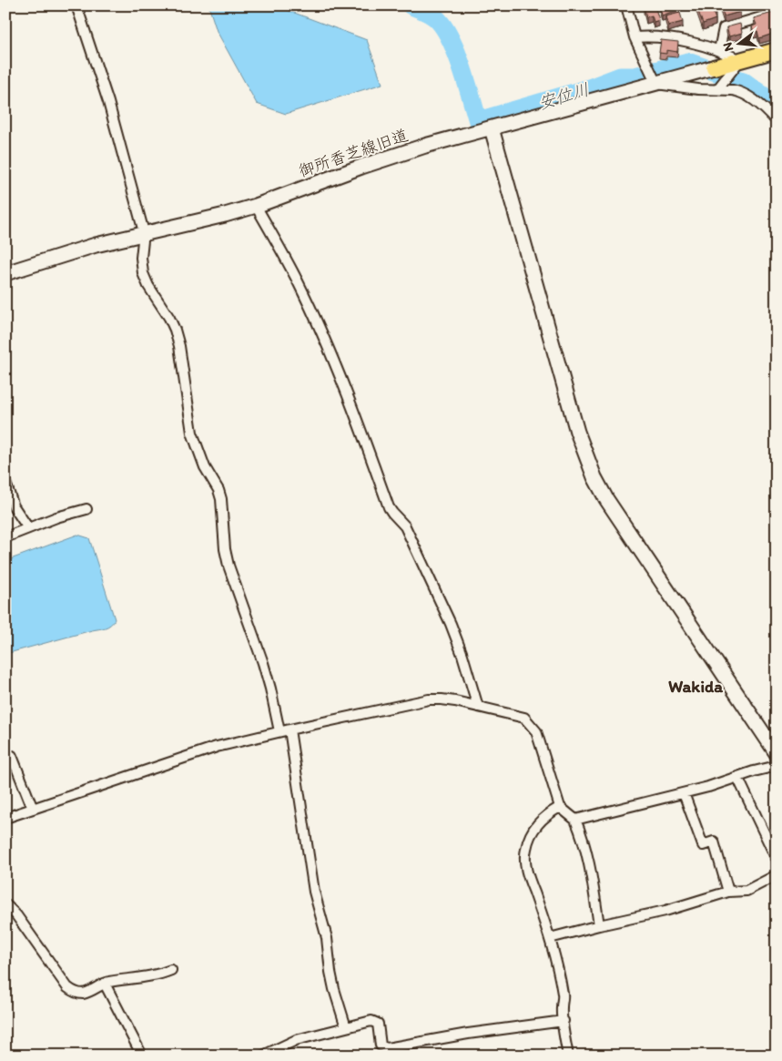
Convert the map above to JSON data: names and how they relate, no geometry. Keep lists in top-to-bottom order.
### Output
{
  "streets": {
    "street": ["御所香芝線旧道"]
  },
  "districts": ["Wakida"],
  "water": ["安位川"],
  "north": "left"
}
